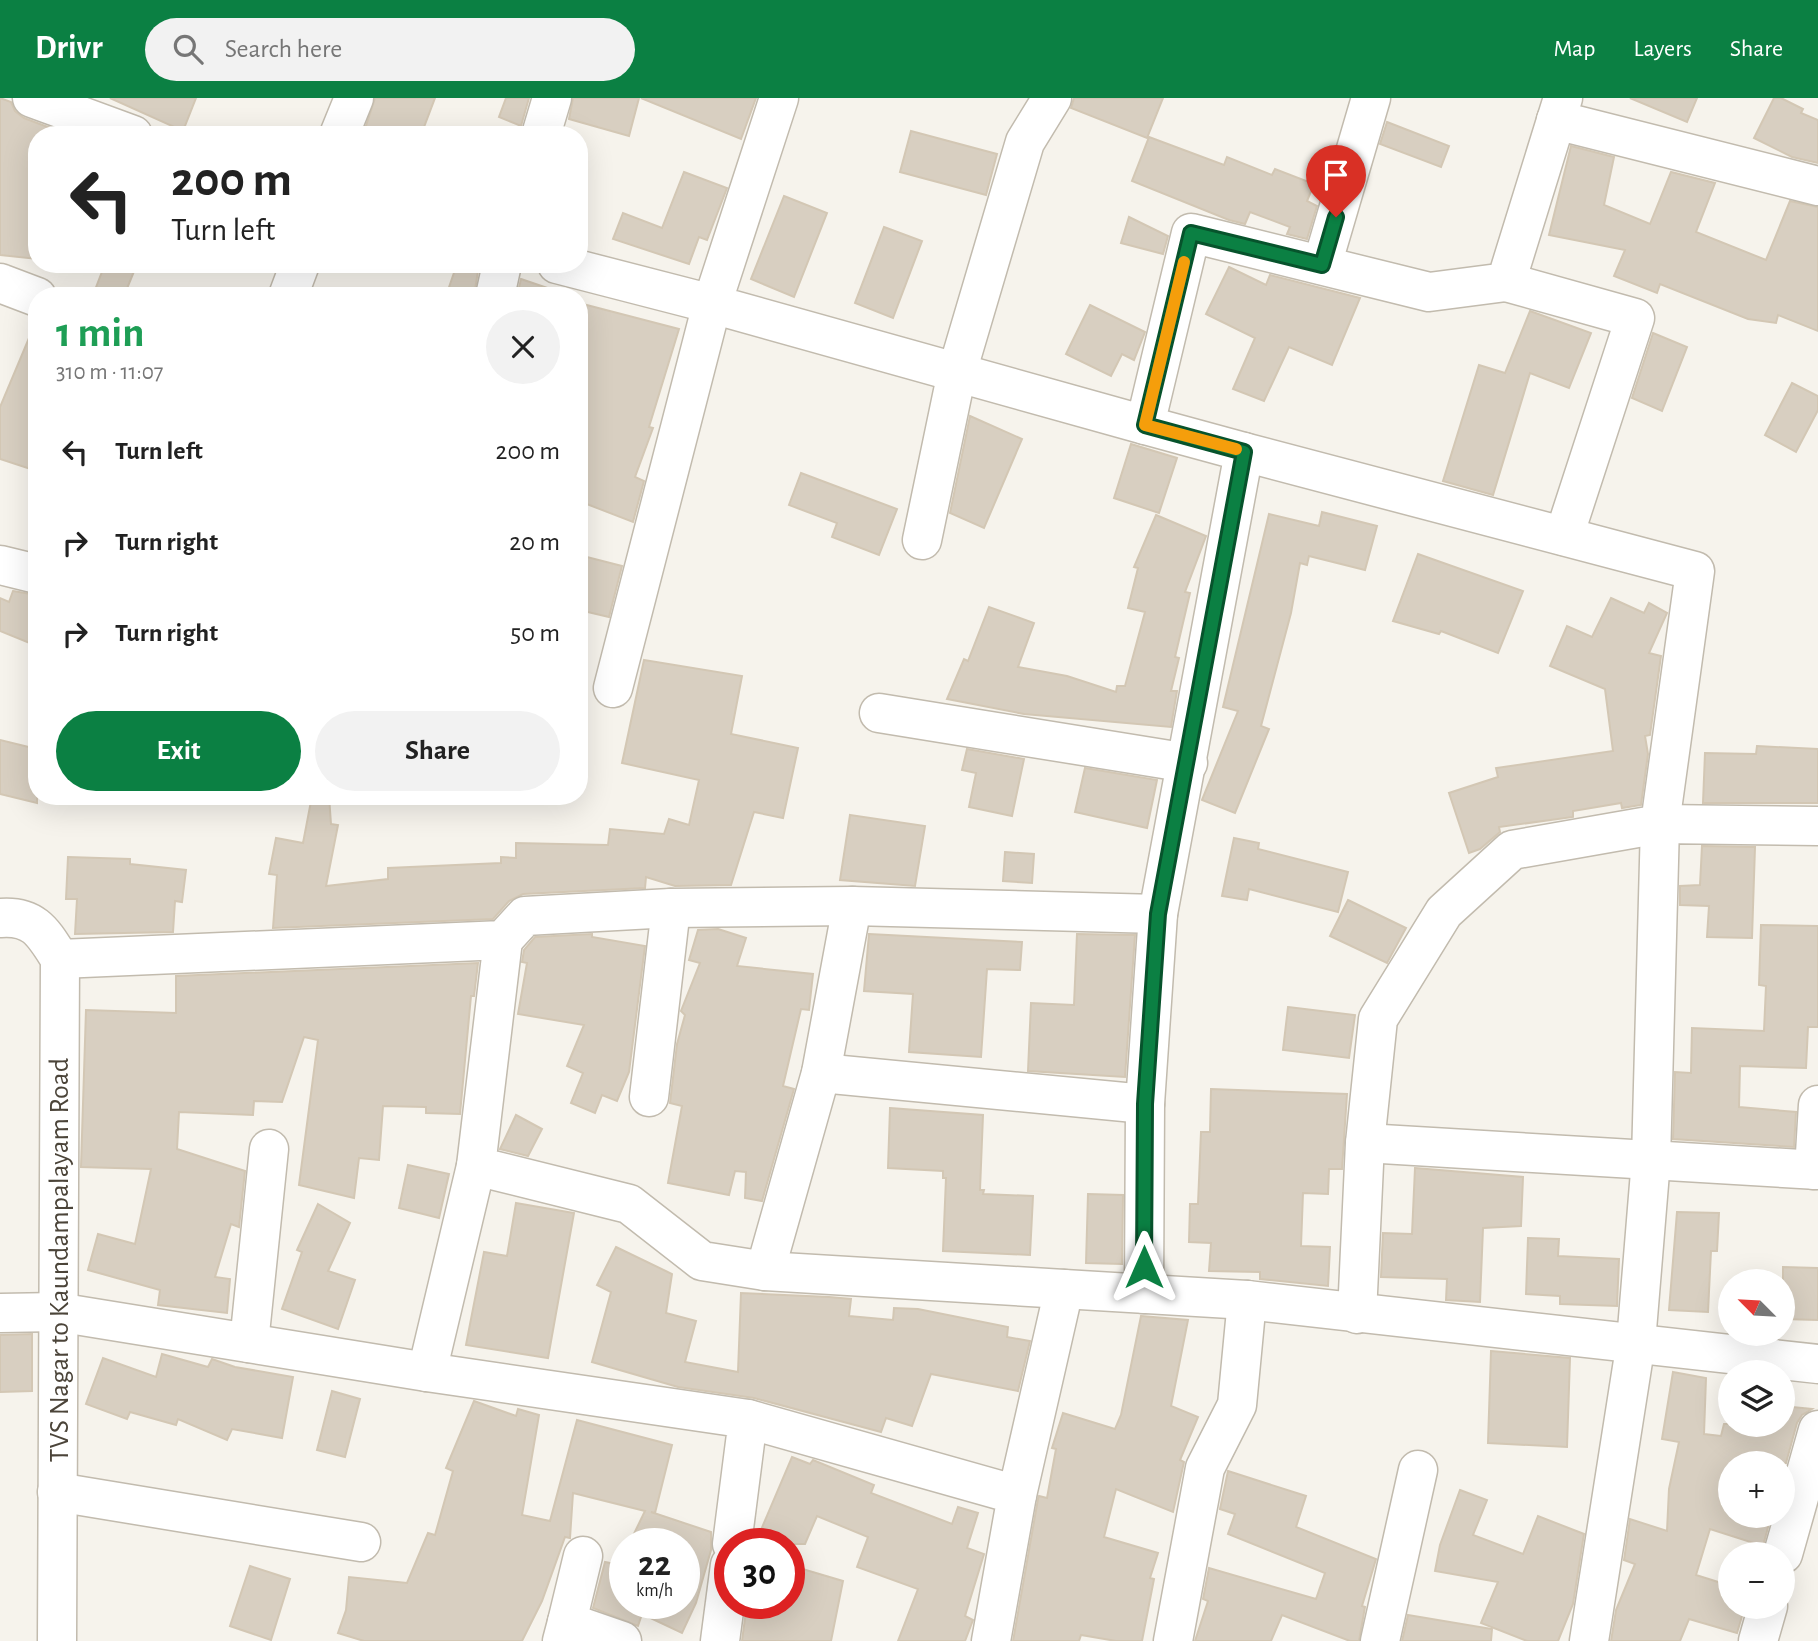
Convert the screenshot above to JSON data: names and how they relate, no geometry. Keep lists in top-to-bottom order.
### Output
{
  "streets": {
    "street": ["TVS Nagar to Kaundampalayam Road"]
  },
  "north": "top left",
  "page": {
    "header": "Drivr",
    "search": "Search here",
    "nav": ["Map", "Layers", "Share"],
    "turn": ["200 m", "Turn left"],
    "heading": ["1 min", "310 m · 11:07"],
    "list": [
      {
        "name": "Turn left",
        "value": "200 m"
      },
      {
        "name": "Turn right",
        "value": "20 m"
      },
      {
        "name": "Turn right",
        "value": "50 m"
      }
    ],
    "buttons": ["Exit", "Share"],
    "map_buttons": ["+", "−"],
    "speed": "22 km/h",
    "limit": "30"
  }
}
